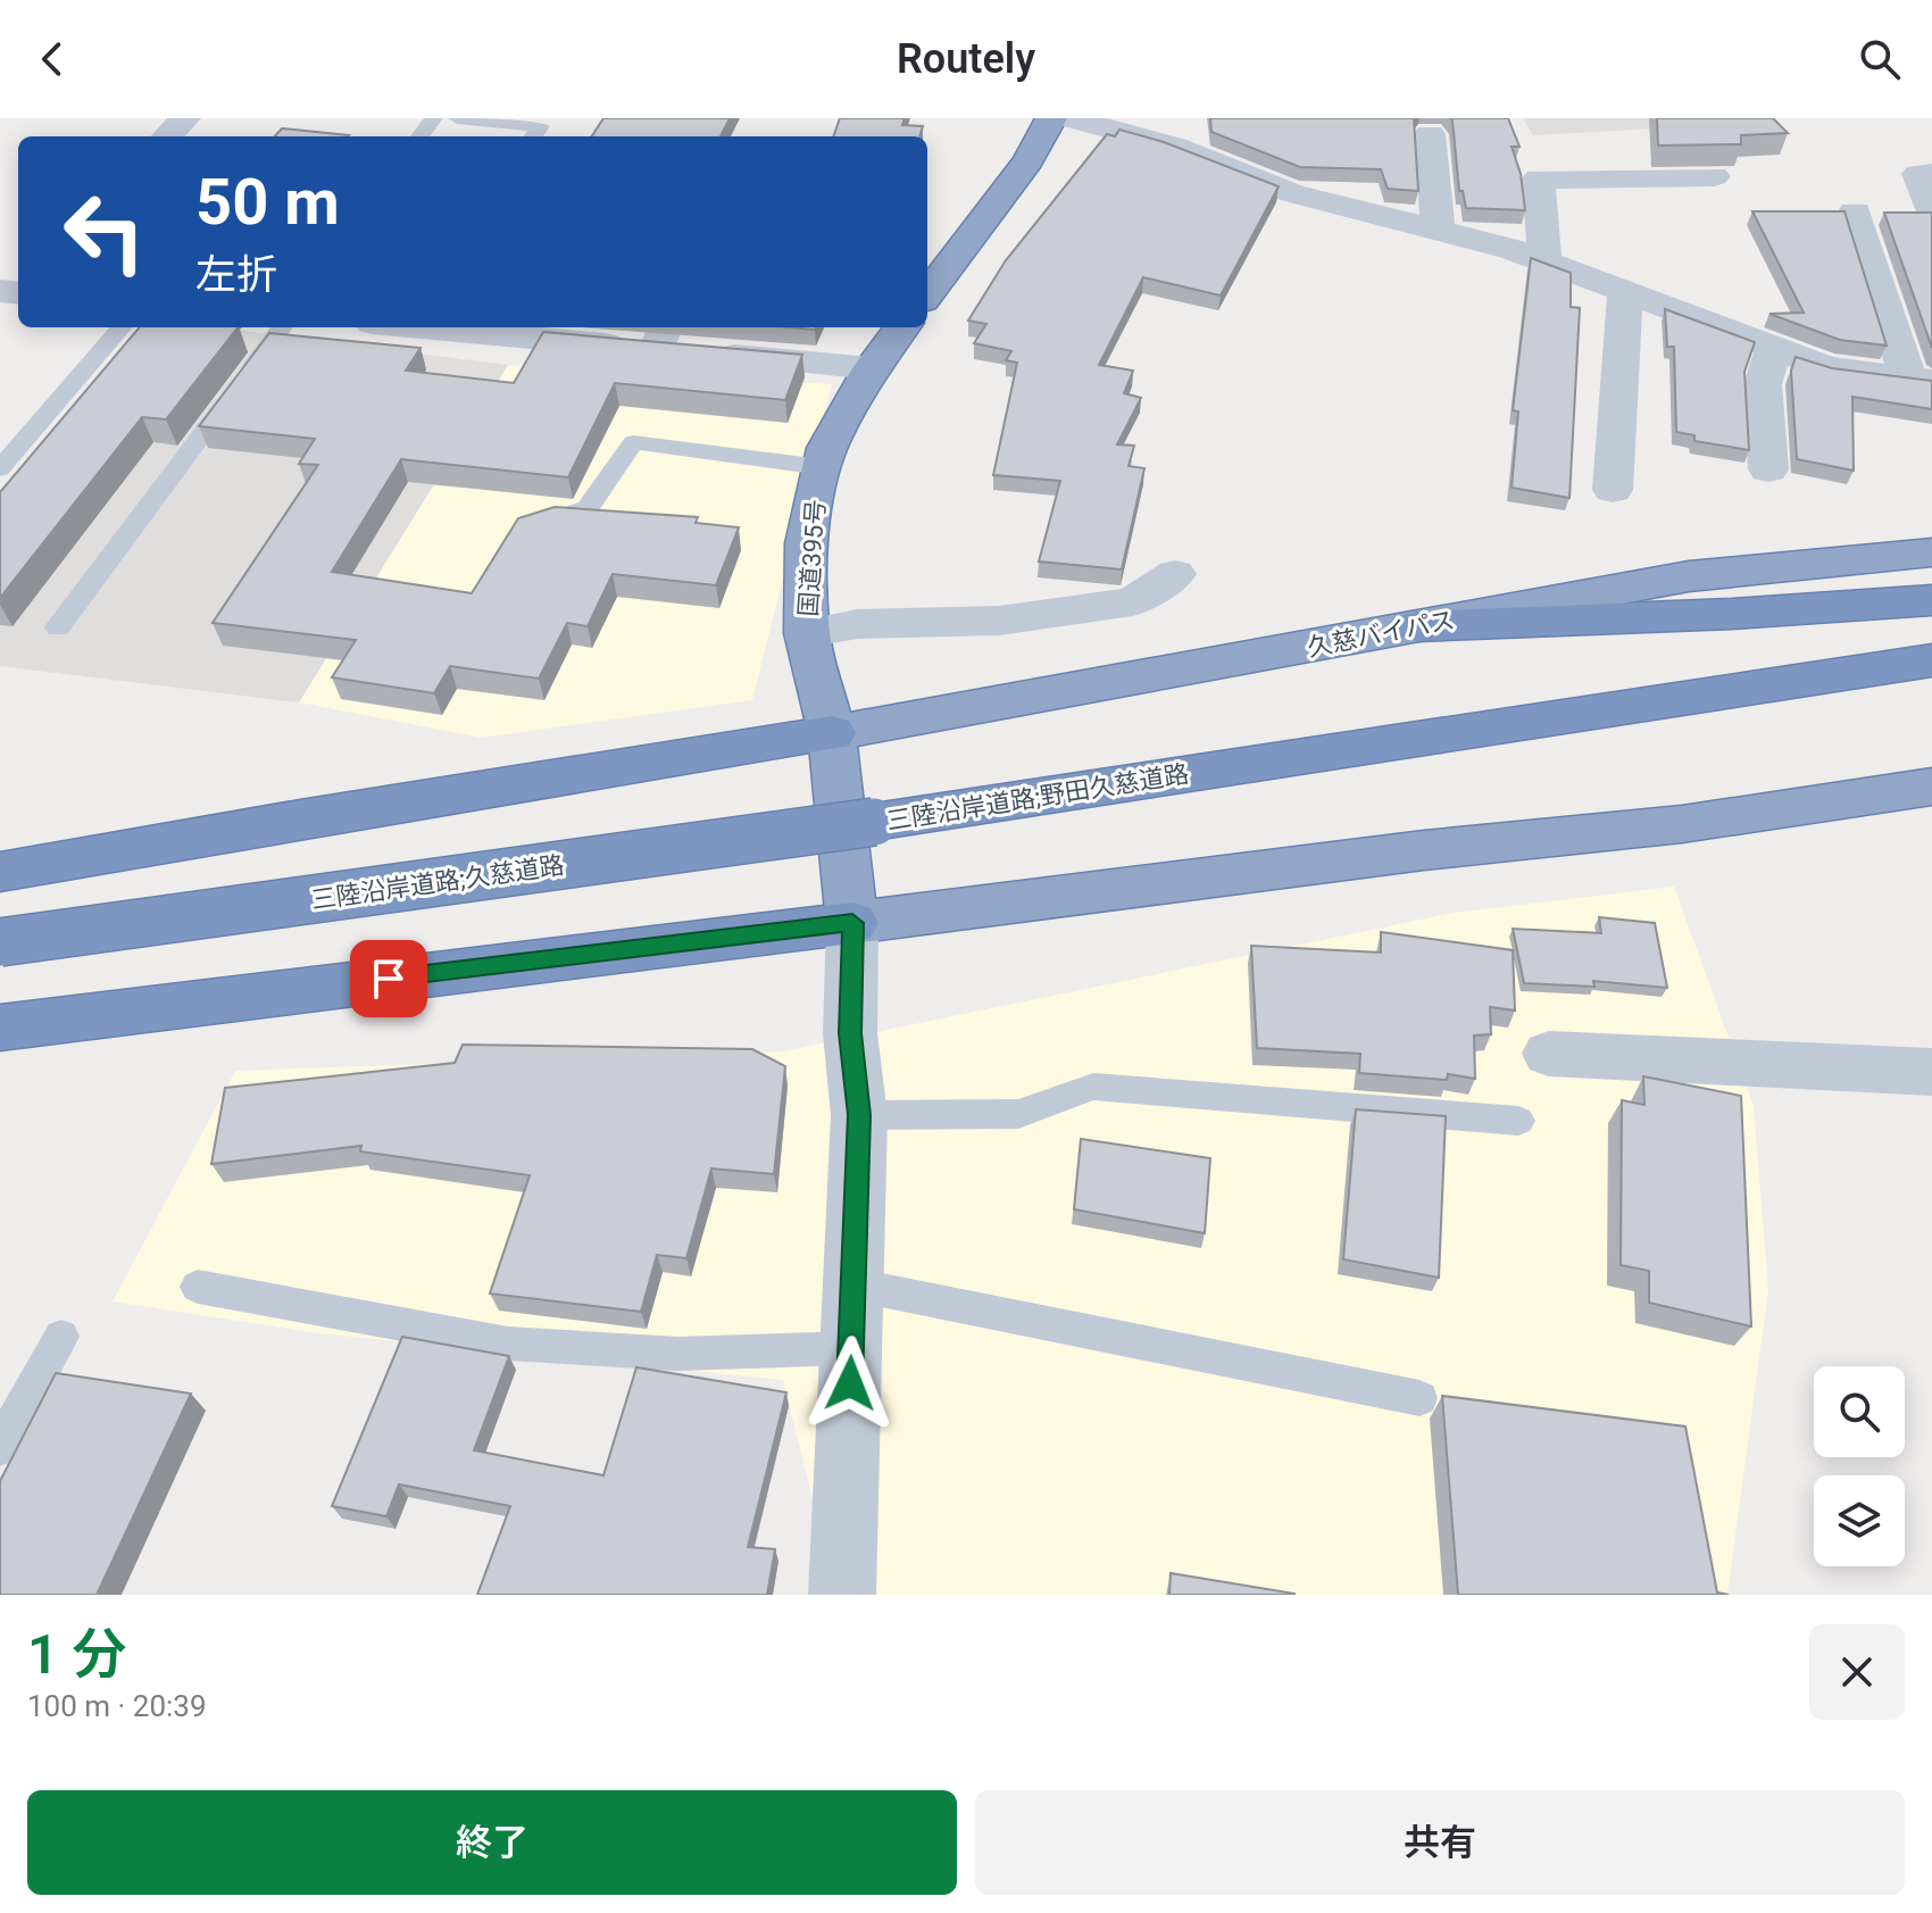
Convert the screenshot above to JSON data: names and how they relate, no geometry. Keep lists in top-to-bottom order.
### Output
{
  "streets": {
    "highway": [
      "国道395号",
      "久慈バイパス",
      "三陸沿岸道路;野田久慈道路",
      "三陸沿岸道路;久慈道路"
    ]
  },
  "crossings": [
    ["国道395号", "久慈バイパス"],
    ["三陸沿岸道路;野田久慈道路", "三陸沿岸道路;久慈道路"]
  ],
  "page": {
    "header": "Routely",
    "turn": ["50 m", "左折"],
    "heading": ["1 分", "100 m · 20:39"],
    "buttons": ["終了", "共有"]
  }
}
